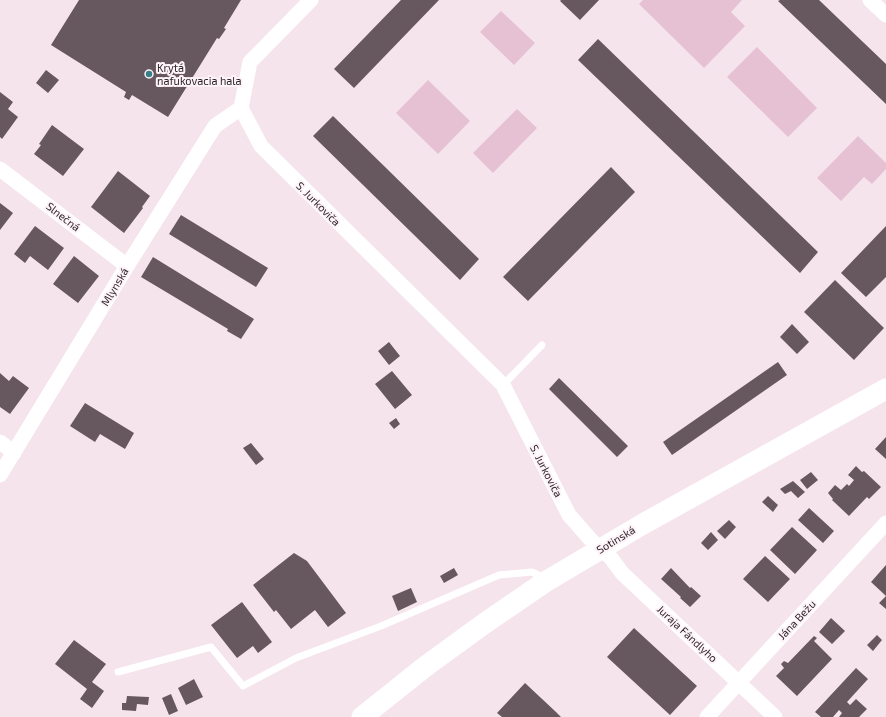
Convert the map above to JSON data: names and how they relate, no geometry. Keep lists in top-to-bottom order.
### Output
{
  "streets": {
    "main road": ["Sotinská"],
    "street": [
      "S. Jurkoviča",
      "Slnečná",
      "Mlynská",
      "Jána Bežu",
      "Juraja Fándlyho"
    ]
  },
  "crossings": [
    ["S. Jurkoviča", "Mlynská"],
    ["S. Jurkoviča", "Sotinská"],
    ["S. Jurkoviča", "Juraja Fándlyho"],
    ["Slnečná", "Mlynská"],
    ["Sotinská", "Juraja Fándlyho"],
    ["Jána Bežu", "Juraja Fándlyho"]
  ],
  "places": ["Krytá nafukovacia hala"]
}
